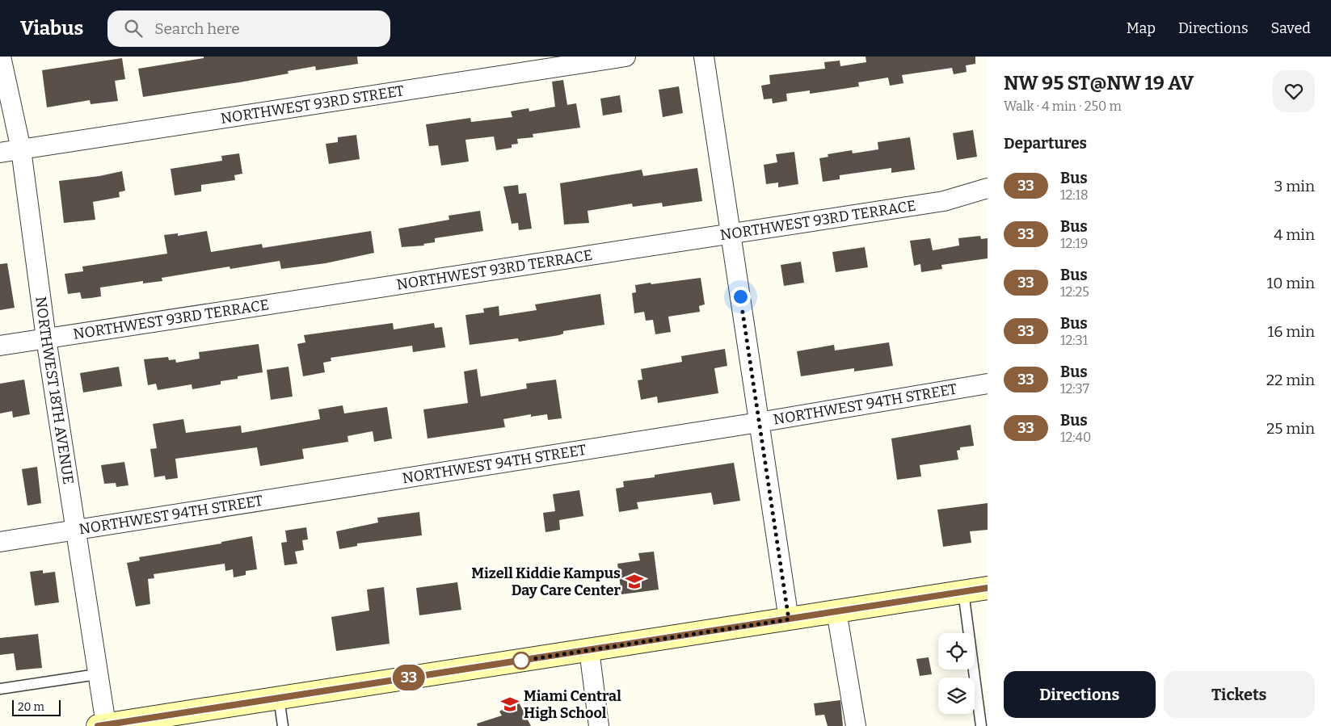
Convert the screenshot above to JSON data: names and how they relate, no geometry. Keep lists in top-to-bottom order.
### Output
{
  "streets": {
    "street": [
      "NORTHWEST 93RD STREET",
      "NORTHWEST 93RD TERRACE",
      "NORTHWEST 18TH AVENUE",
      "NORTHWEST 94TH STREET"
    ]
  },
  "crossings": [
    ["NORTHWEST 93RD STREET", "NORTHWEST 18TH AVENUE"],
    ["NORTHWEST 93RD TERRACE", "NORTHWEST 18TH AVENUE"],
    ["NORTHWEST 18TH AVENUE", "NORTHWEST 94TH STREET"]
  ],
  "places": {
    "school or university": ["Mizell Kiddie Kampus Day Care Center", "Miami Central High School"]
  },
  "lines": ["bus line 33"],
  "scale_bar": "20 m",
  "page": {
    "header": "Viabus",
    "search": "Search here",
    "nav": ["Map", "Directions", "Saved"],
    "on_map": "33",
    "heading": [
      ["NW 95 ST@NW 19 AV", "Walk · 4 min · 250 m"],
      "Departures"
    ],
    "list": [
      {
        "mark": "33",
        "name": "Bus",
        "note": "12:18",
        "value": "3 min"
      },
      {
        "mark": "33",
        "name": "Bus",
        "note": "12:19",
        "value": "4 min"
      },
      {
        "mark": "33",
        "name": "Bus",
        "note": "12:25",
        "value": "10 min"
      },
      {
        "mark": "33",
        "name": "Bus",
        "note": "12:31",
        "value": "16 min"
      },
      {
        "mark": "33",
        "name": "Bus",
        "note": "12:37",
        "value": "22 min"
      },
      {
        "mark": "33",
        "name": "Bus",
        "note": "12:40",
        "value": "25 min"
      }
    ],
    "buttons": ["Directions", "Tickets"],
    "scale": "20 m"
  }
}
